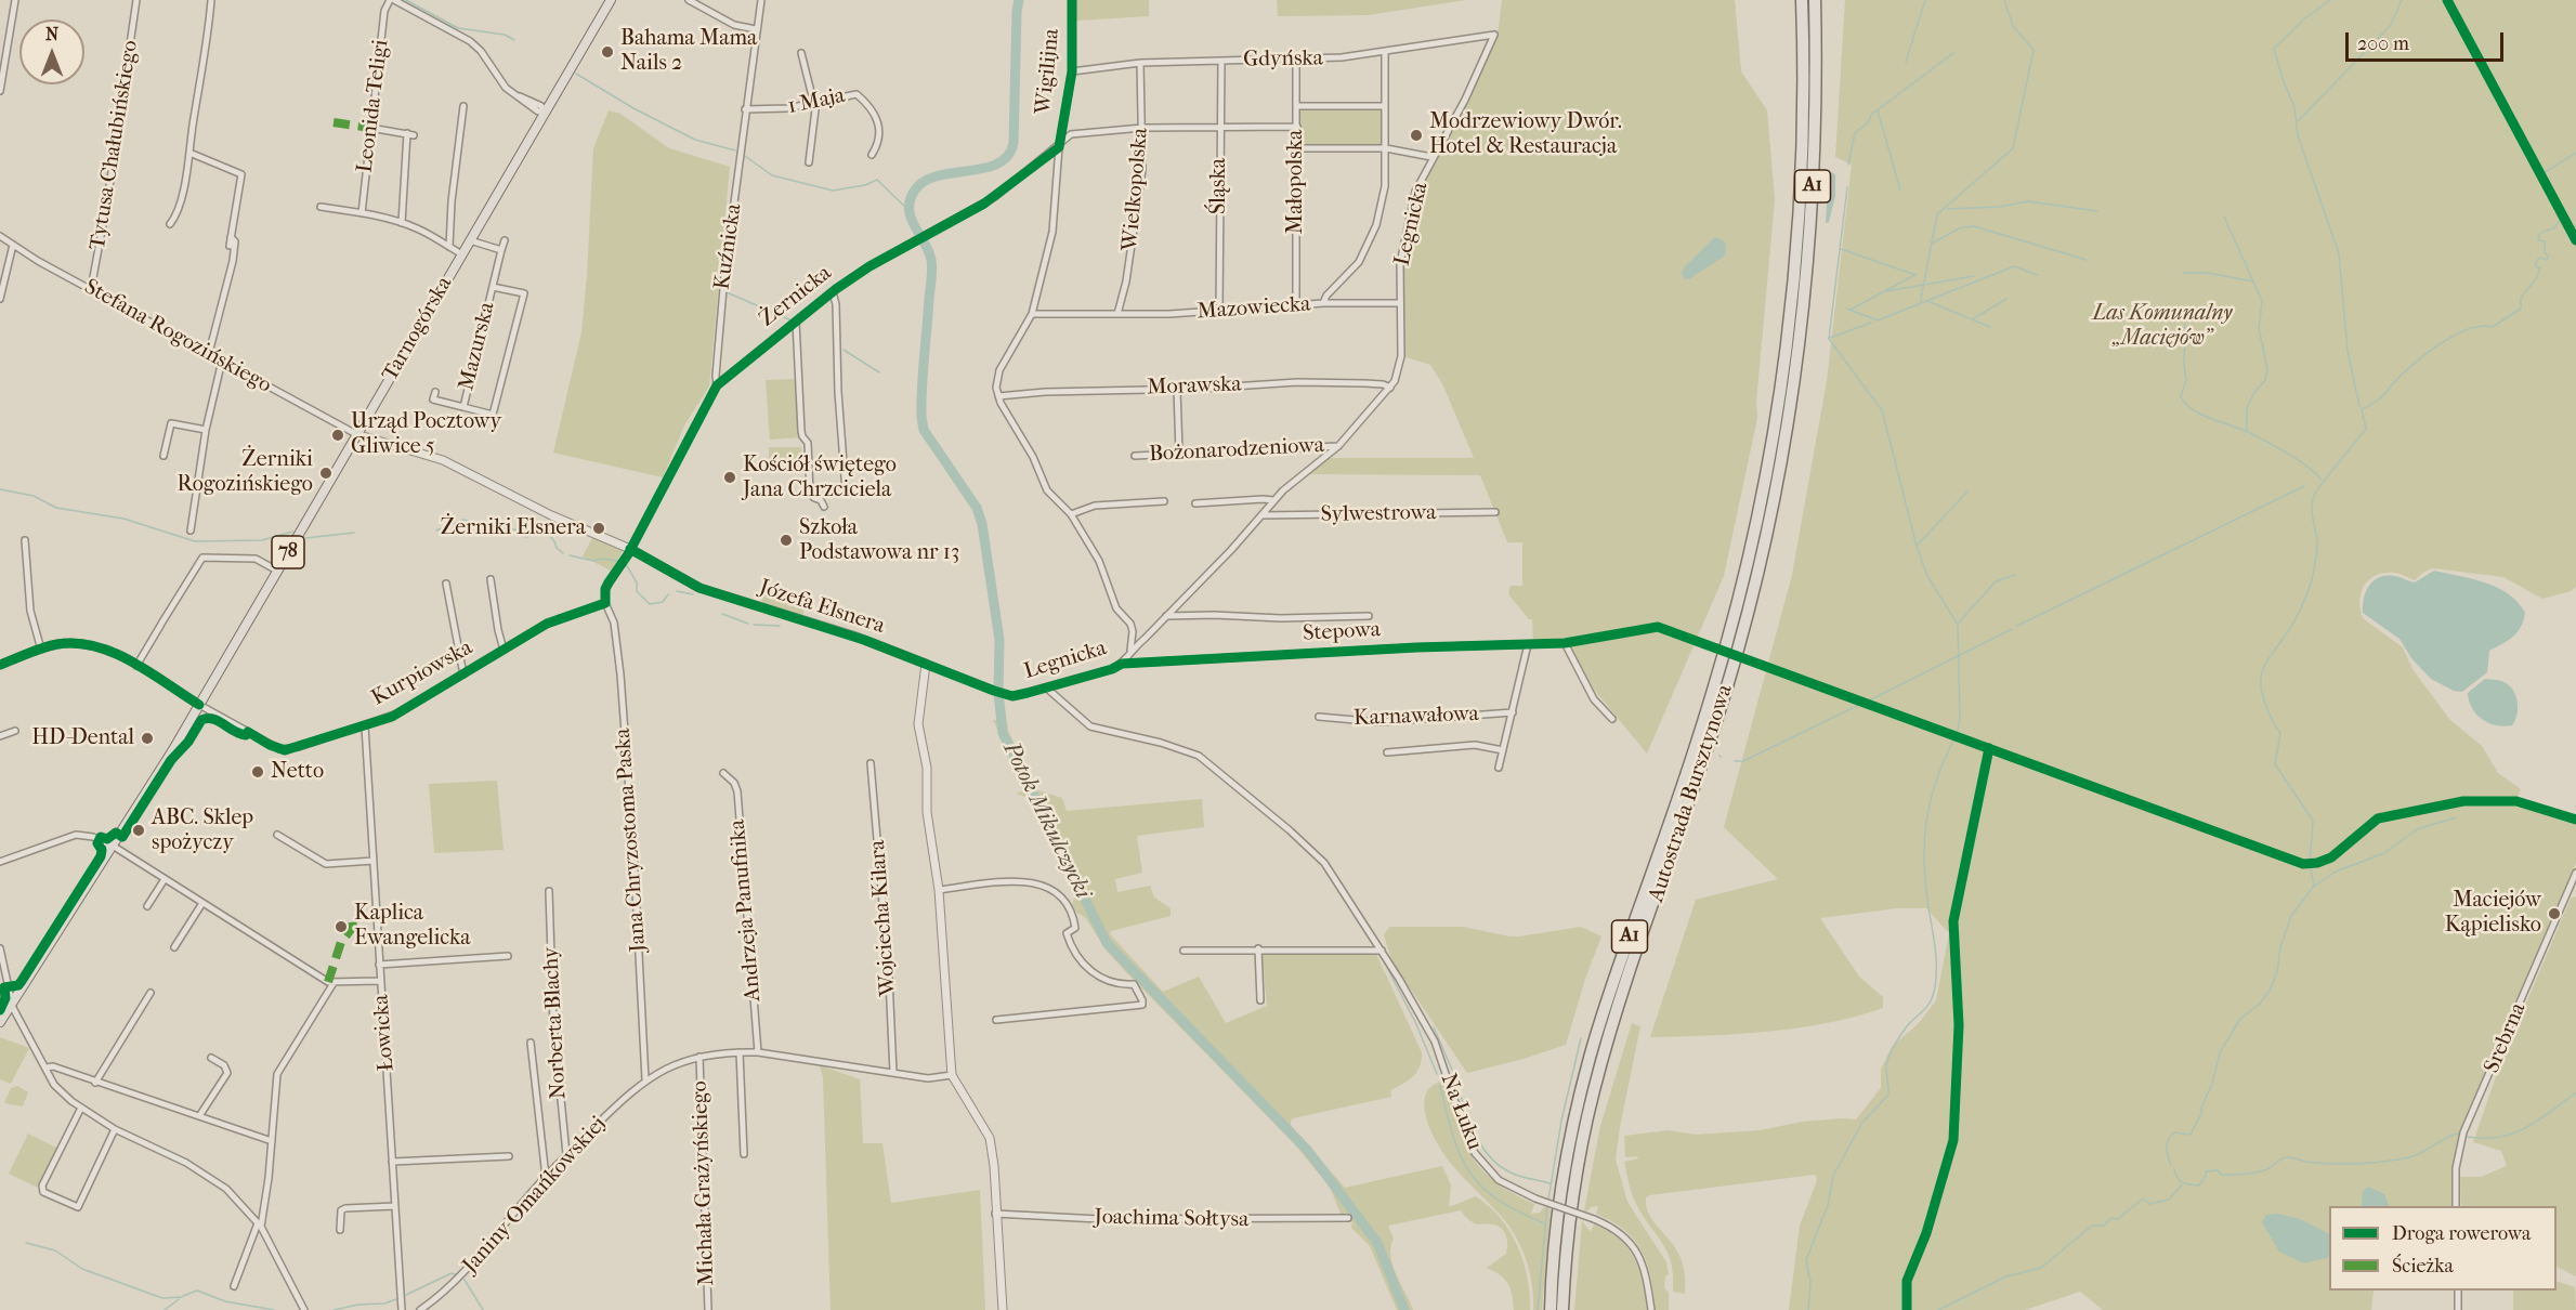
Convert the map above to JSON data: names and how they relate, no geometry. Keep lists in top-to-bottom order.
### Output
{
  "streets": {
    "highway": ["A1", "Autostrada Bursztynowa"],
    "main road": ["Tarnogórska", "78"],
    "street": [
      "Gdyńska",
      "Wigilijna",
      "1 Maja",
      "Leonida Teligi",
      "Tytusa Chałubińskiego",
      "Małopolska",
      "Śląska",
      "Wielkopolska",
      "Legnicka",
      "Kuźnicka",
      "Żernicka",
      "Mazowiecka",
      "Stefana Rogozińskiego",
      "Mazurska",
      "Morawska",
      "Bożonarodzeniowa",
      "Sylwestrowa",
      "Józefa Elsnera",
      "Stepowa",
      "Kurpiowska",
      "Karnawałowa",
      "Jana Chryzostoma Paska",
      "Andrzeja Panufnika",
      "Wojciecha Kilara",
      "Norberta Blachy",
      "Łowicka",
      "Srebrna",
      "Na Łuku",
      "Michała Grażyńskiego",
      "Janiny Omańkowskiej",
      "Joachima Sołtysa"
    ]
  },
  "crossings": [
    ["Gdyńska", "Wigilijna"],
    ["Gdyńska", "Małopolska"],
    ["Gdyńska", "Śląska"],
    ["Gdyńska", "Wielkopolska"],
    ["Gdyńska", "Legnicka"],
    ["Gdyńska", "Mazowiecka"],
    ["Wigilijna", "Żernicka"],
    ["Wigilijna", "Mazowiecka"],
    ["Wigilijna", "Morawska"],
    ["1 Maja", "Kuźnicka"],
    ["Tytusa Chałubińskiego", "Stefana Rogozińskiego"],
    ["Małopolska", "Żernicka"],
    ["Małopolska", "Mazowiecka"],
    ["Śląska", "Żernicka"],
    ["Śląska", "Mazowiecka"],
    ["Wielkopolska", "Żernicka"],
    ["Wielkopolska", "Mazowiecka"],
    ["Legnicka", "Morawska"],
    ["Legnicka", "Bożonarodzeniowa"],
    ["Legnicka", "Sylwestrowa"],
    ["Legnicka", "Józefa Elsnera"],
    ["Legnicka", "Stepowa"],
    ["Legnicka", "Na Łuku"],
    ["Kuźnicka", "Żernicka"],
    ["Żernicka", "Józefa Elsnera"],
    ["Tarnogórska", "Stefana Rogozińskiego"],
    ["Tarnogórska", "Józefa Elsnera"],
    ["Tarnogórska", "Kurpiowska"],
    ["Stefana Rogozińskiego", "Józefa Elsnera"],
    ["Kurpiowska", "Jana Chryzostoma Paska"],
    ["Kurpiowska", "Łowicka"],
    ["Jana Chryzostoma Paska", "Janiny Omańkowskiej"],
    ["Andrzeja Panufnika", "Janiny Omańkowskiej"],
    ["Wojciecha Kilara", "Janiny Omańkowskiej"],
    ["Norberta Blachy", "Janiny Omańkowskiej"],
    ["Michała Grażyńskiego", "Janiny Omańkowskiej"]
  ],
  "water": ["Potok Mikulczycki"],
  "parks": ["Las Komunalny „Maciejów”"],
  "places": [
    "Bahama Mama Nails 2",
    "Modrzewiowy Dwór. Hotel & Restauracja",
    "Urząd Pocztowy Gliwice 5",
    "Żerniki Rogozińskiego",
    "Kościół świętego Jana Chrzciciela",
    "Żerniki Elsnera",
    "Szkoła Podstawowa nr 13",
    "HD-Dental",
    "Netto",
    "ABC. Sklep spożyczy",
    "Maciejów Kąpielisko",
    "Kaplica Ewangelicka"
  ],
  "legend": ["Droga rowerowa", "Ścieżka"],
  "scale_bar": "200 m",
  "north": "top"
}
